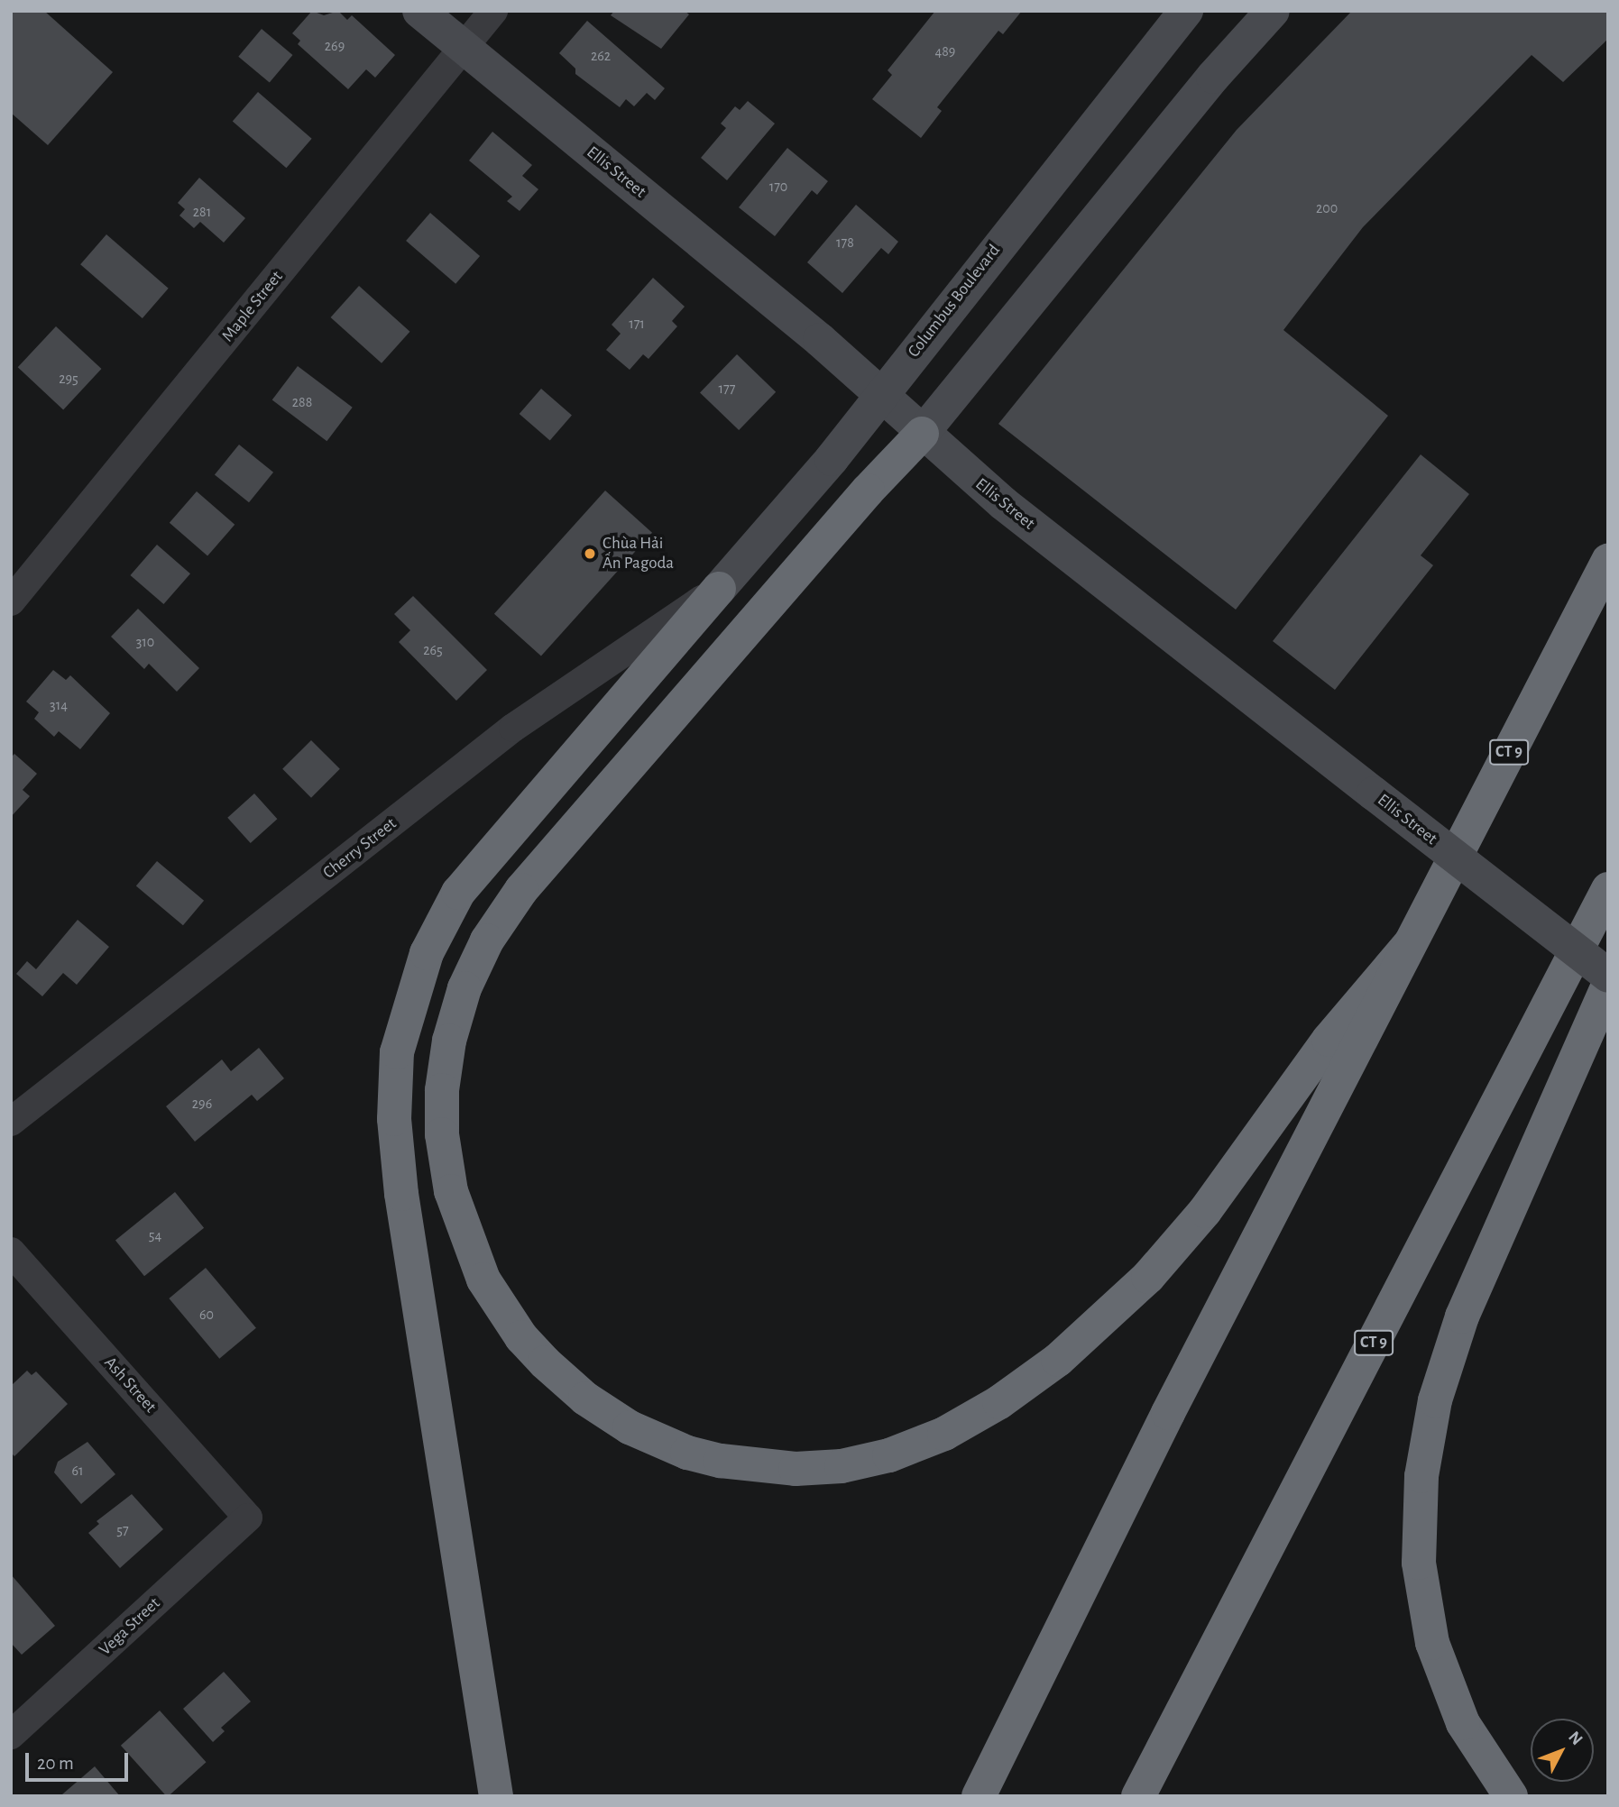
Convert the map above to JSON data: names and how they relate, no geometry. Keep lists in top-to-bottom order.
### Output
{
  "streets": {
    "highway": ["CT 9"],
    "street": [
      "Ellis Street",
      "Columbus Boulevard",
      "Maple Street",
      "Cherry Street",
      "Ash Street",
      "Vega Street"
    ]
  },
  "crossings": [
    ["Ellis Street", "Columbus Boulevard"],
    ["Ellis Street", "Maple Street"],
    ["Columbus Boulevard", "Cherry Street"],
    ["Ash Street", "Vega Street"]
  ],
  "places": ["Chùa Hải Ấn Pagoda"],
  "house_numbers": [
    "269",
    "489",
    "262",
    "170",
    "200",
    "281",
    "178",
    "171",
    "295",
    "177",
    "288",
    "310",
    "265",
    "314",
    "296",
    "54",
    "60",
    "61",
    "57"
  ],
  "scale_bar": "20 m",
  "north": "top right"
}
